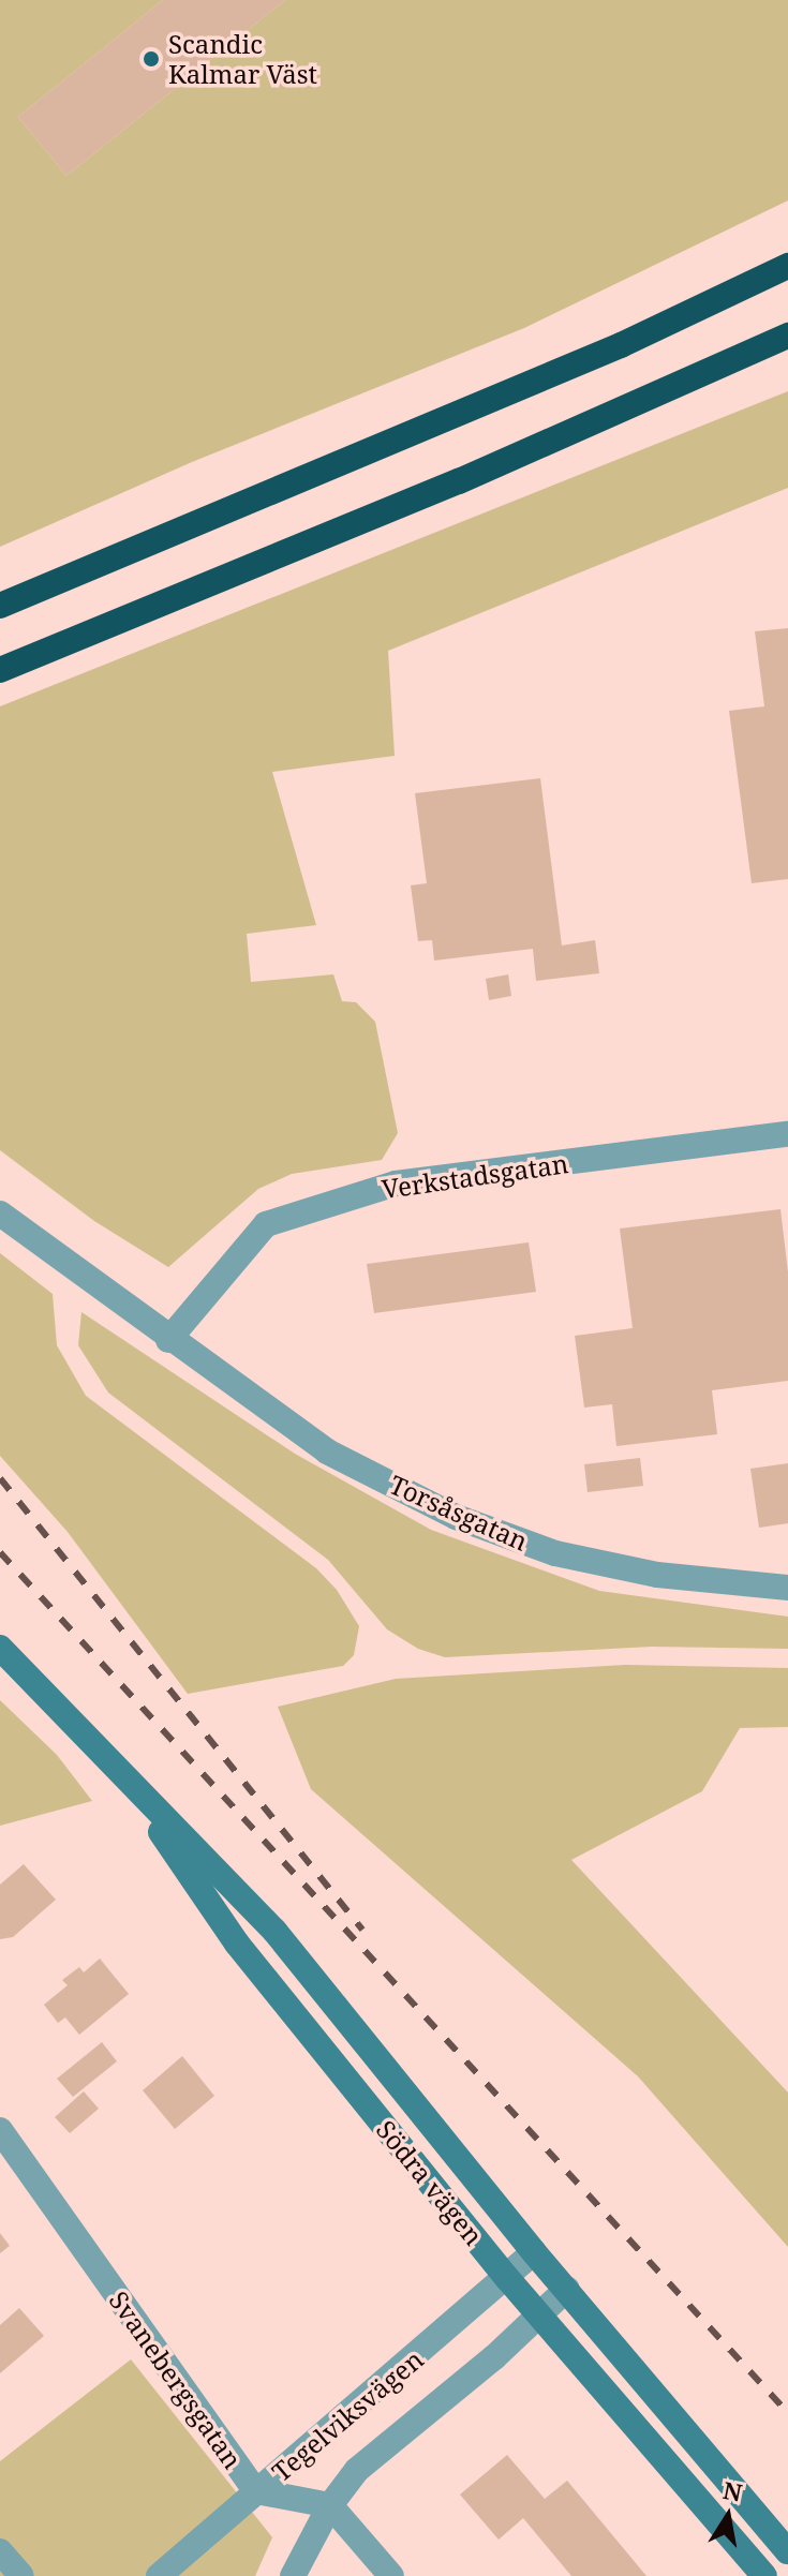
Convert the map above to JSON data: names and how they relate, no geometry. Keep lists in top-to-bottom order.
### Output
{
  "streets": {
    "main road": ["Södra vägen"],
    "street": [
      "Verkstadsgatan",
      "Torsåsgatan",
      "Svanebergsgatan",
      "Tegelviksvägen"
    ]
  },
  "crossings": [
    ["Verkstadsgatan", "Torsåsgatan"],
    ["Södra vägen", "Tegelviksvägen"],
    ["Svanebergsgatan", "Tegelviksvägen"]
  ],
  "places": ["Scandic Kalmar Väst"],
  "north": "top"
}
